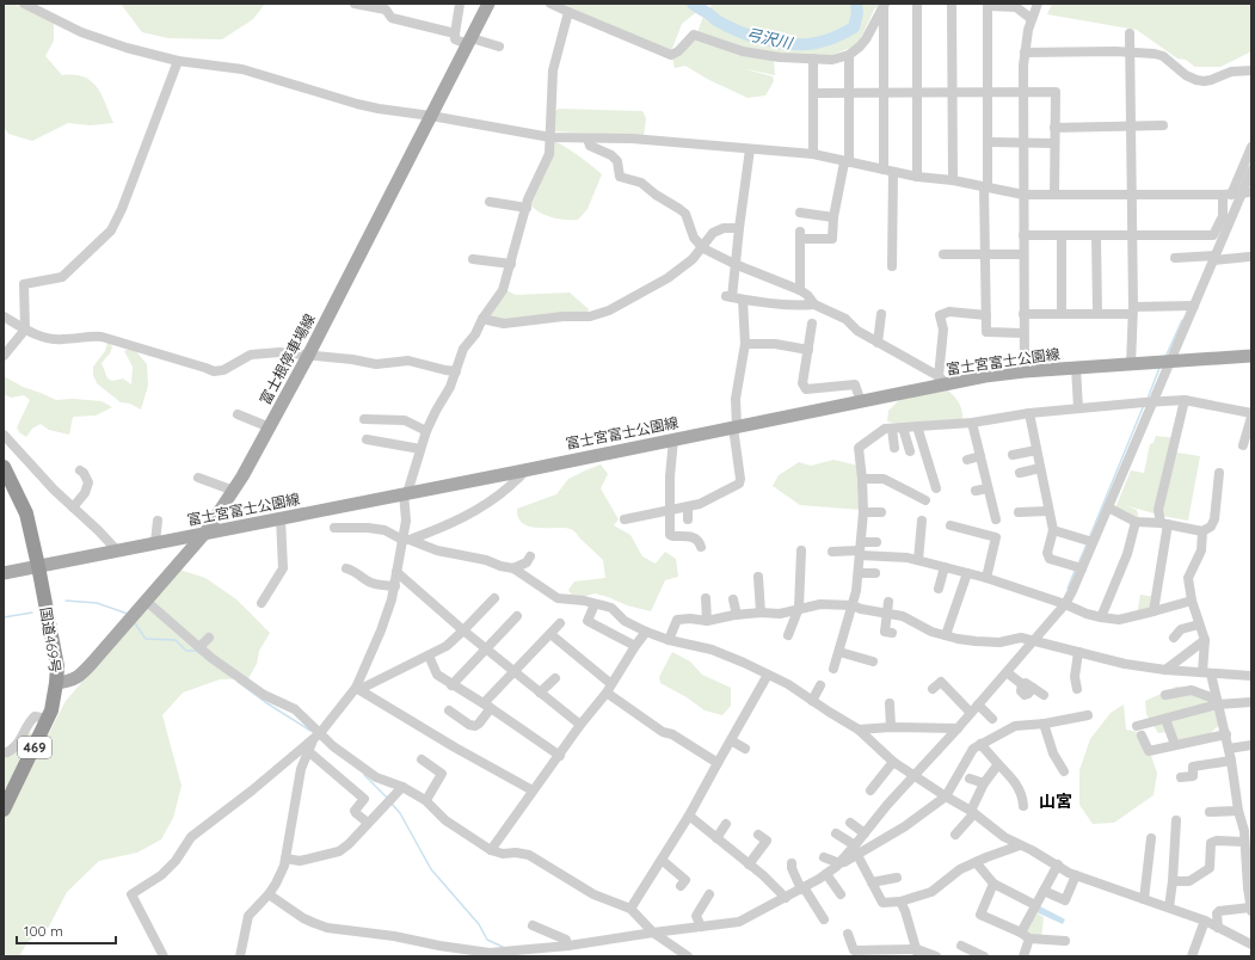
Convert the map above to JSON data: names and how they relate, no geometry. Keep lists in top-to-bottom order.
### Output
{
  "streets": {
    "highway": ["国道469号", "469"],
    "main road": ["富士根停車場線", "富士宮富士公園線"]
  },
  "crossings": [
    ["富士根停車場線", "富士宮富士公園線"],
    ["富士根停車場線", "国道469号"],
    ["富士宮富士公園線", "国道469号"]
  ],
  "districts": ["山宮"],
  "water": ["弓沢川"],
  "scale_bar": "100 m"
}
